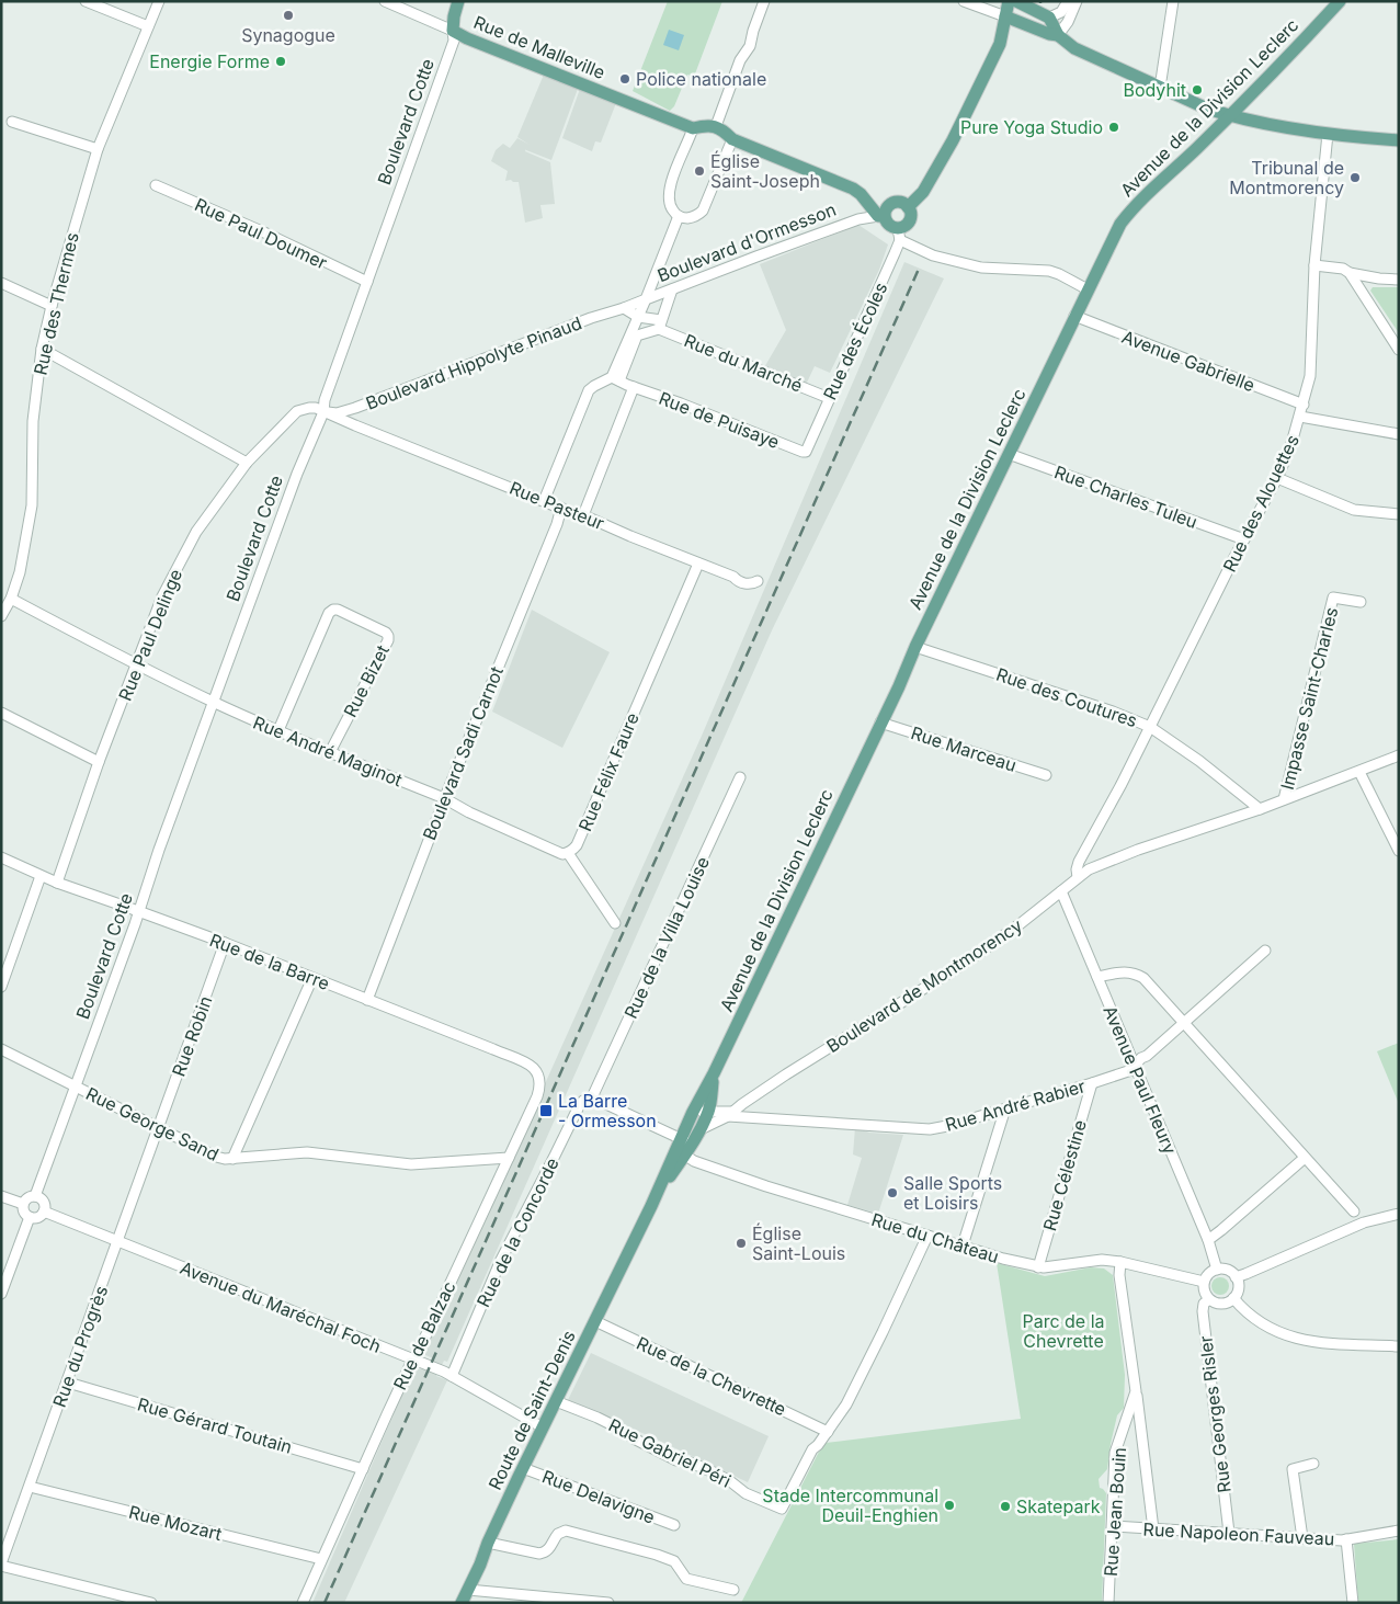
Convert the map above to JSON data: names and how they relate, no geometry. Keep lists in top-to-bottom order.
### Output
{
  "streets": {
    "main road": [
      "Rue de Malleville",
      "Avenue de la Division Leclerc",
      "Boulevard Cotte",
      "Route de Saint-Denis"
    ],
    "street": [
      "Rue Paul Doumer",
      "Boulevard d'Ormesson",
      "Rue des Thermes",
      "Rue des Écoles",
      "Avenue Gabrielle",
      "Boulevard Hippolyte Pinaud",
      "Rue du Marché",
      "Rue de Puisaye",
      "Rue Charles Tuleu",
      "Rue des Alouettes",
      "Rue Pasteur",
      "Rue Paul Delinge",
      "Rue Bizet",
      "Rue des Coutures",
      "Impasse Saint-Charles",
      "Rue Marceau",
      "Rue André Maginot",
      "Boulevard Sadi Carnot",
      "Rue Félix Faure",
      "Rue de la Villa Louise",
      "Rue de la Barre",
      "Boulevard de Montmorency",
      "Rue Robin",
      "Avenue Paul Fleury",
      "Rue André Rabier",
      "Rue George Sand",
      "Rue Célestine",
      "Rue de la Concorde",
      "Rue du Château",
      "Avenue du Maréchal Foch",
      "Rue de Balzac",
      "Rue du Progrès",
      "Rue de la Chevrette",
      "Rue Georges Risler",
      "Rue Gérard Toutain",
      "Rue Gabriel Péri",
      "Rue Delavigne",
      "Rue Jean Bouin",
      "Rue Mozart",
      "Rue Napoleon Fauveau"
    ]
  },
  "crossings": [
    ["Rue de Malleville", "Boulevard Cotte"],
    ["Avenue de la Division Leclerc", "Avenue Gabrielle"],
    ["Avenue de la Division Leclerc", "Rue Charles Tuleu"],
    ["Avenue de la Division Leclerc", "Rue des Coutures"],
    ["Avenue de la Division Leclerc", "Rue Marceau"],
    ["Avenue de la Division Leclerc", "Boulevard de Montmorency"],
    ["Avenue de la Division Leclerc", "Rue André Rabier"],
    ["Avenue de la Division Leclerc", "Rue du Château"],
    ["Avenue de la Division Leclerc", "Route de Saint-Denis"],
    ["Boulevard Cotte", "Rue Paul Doumer"],
    ["Boulevard Cotte", "Boulevard Hippolyte Pinaud"],
    ["Boulevard Cotte", "Rue Pasteur"],
    ["Boulevard Cotte", "Rue Paul Delinge"],
    ["Boulevard Cotte", "Rue André Maginot"],
    ["Boulevard Cotte", "Rue de la Barre"],
    ["Boulevard Cotte", "Rue George Sand"],
    ["Boulevard Cotte", "Avenue du Maréchal Foch"],
    ["Boulevard d'Ormesson", "Rue des Écoles"],
    ["Boulevard d'Ormesson", "Boulevard Hippolyte Pinaud"],
    ["Boulevard d'Ormesson", "Rue du Marché"],
    ["Boulevard d'Ormesson", "Rue de Puisaye"],
    ["Rue des Thermes", "Rue André Maginot"],
    ["Rue des Écoles", "Rue du Marché"],
    ["Rue des Écoles", "Rue de Puisaye"],
    ["Avenue Gabrielle", "Rue des Alouettes"],
    ["Boulevard Hippolyte Pinaud", "Rue Pasteur"],
    ["Boulevard Hippolyte Pinaud", "Rue Paul Delinge"],
    ["Rue Charles Tuleu", "Rue des Alouettes"],
    ["Rue des Alouettes", "Rue des Coutures"],
    ["Rue des Alouettes", "Boulevard de Montmorency"],
    ["Rue Pasteur", "Rue Paul Delinge"],
    ["Rue Pasteur", "Boulevard Sadi Carnot"],
    ["Rue Pasteur", "Rue Félix Faure"],
    ["Rue Paul Delinge", "Rue André Maginot"],
    ["Rue Paul Delinge", "Rue de la Barre"],
    ["Rue Bizet", "Rue André Maginot"],
    ["Rue des Coutures", "Boulevard de Montmorency"],
    ["Impasse Saint-Charles", "Boulevard de Montmorency"],
    ["Rue André Maginot", "Boulevard Sadi Carnot"],
    ["Boulevard Sadi Carnot", "Rue de la Barre"],
    ["Rue de la Villa Louise", "Rue de la Concorde"],
    ["Rue de la Villa Louise", "Rue du Château"],
    ["Rue de la Barre", "Rue Robin"],
    ["Rue de la Barre", "Rue de Balzac"],
    ["Boulevard de Montmorency", "Avenue Paul Fleury"],
    ["Boulevard de Montmorency", "Rue André Rabier"],
    ["Rue Robin", "Rue George Sand"],
    ["Rue Robin", "Rue du Progrès"],
    ["Avenue Paul Fleury", "Rue André Rabier"],
    ["Avenue Paul Fleury", "Rue du Château"],
    ["Avenue Paul Fleury", "Rue Georges Risler"],
    ["Rue André Rabier", "Rue Célestine"],
    ["Rue George Sand", "Rue de Balzac"],
    ["Rue George Sand", "Rue du Progrès"],
    ["Rue Célestine", "Rue du Château"],
    ["Rue de la Concorde", "Rue du Château"],
    ["Rue de la Concorde", "Avenue du Maréchal Foch"],
    ["Rue du Château", "Rue Georges Risler"],
    ["Rue du Château", "Rue Jean Bouin"],
    ["Avenue du Maréchal Foch", "Rue de Balzac"],
    ["Avenue du Maréchal Foch", "Rue du Progrès"],
    ["Avenue du Maréchal Foch", "Route de Saint-Denis"],
    ["Rue de Balzac", "Rue Gérard Toutain"],
    ["Rue de Balzac", "Rue Mozart"],
    ["Rue du Progrès", "Rue Gérard Toutain"],
    ["Rue du Progrès", "Rue Mozart"],
    ["Rue de la Chevrette", "Route de Saint-Denis"],
    ["Rue de la Chevrette", "Rue Gabriel Péri"],
    ["Route de Saint-Denis", "Rue Gabriel Péri"],
    ["Route de Saint-Denis", "Rue Delavigne"],
    ["Rue Georges Risler", "Rue Napoleon Fauveau"],
    ["Rue Jean Bouin", "Rue Napoleon Fauveau"]
  ],
  "parks": ["Parc de la Chevrette"],
  "places": {
    "other": [
      "Synagogue",
      "Energie Forme",
      "Police nationale",
      "Bodyhit",
      "Pure Yoga Studio",
      "Église Saint-Joseph",
      "Tribunal de Montmorency",
      "Salle Sports et Loisirs",
      "Église Saint-Louis",
      "Stade Intercommunal Deuil-Enghien",
      "Skatepark"
    ],
    "transit": ["La Barre - Ormesson"]
  }
}
